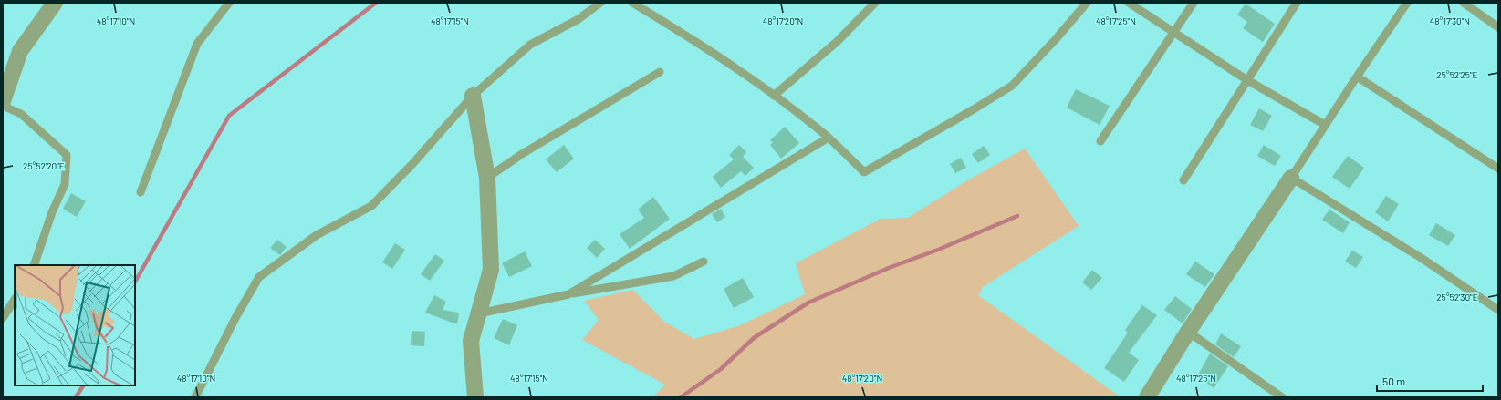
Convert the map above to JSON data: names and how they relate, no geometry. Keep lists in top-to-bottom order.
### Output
{
  "scale_bar": "50 m",
  "coordinates": [
    "48°17'10\"N",
    "48°17'15\"N",
    "48°17'20\"N",
    "48°17'25\"N",
    "48°17'30\"N",
    "25°52'25\"E",
    "25°52'20\"E",
    "25°52'30\"E"
  ]
}
